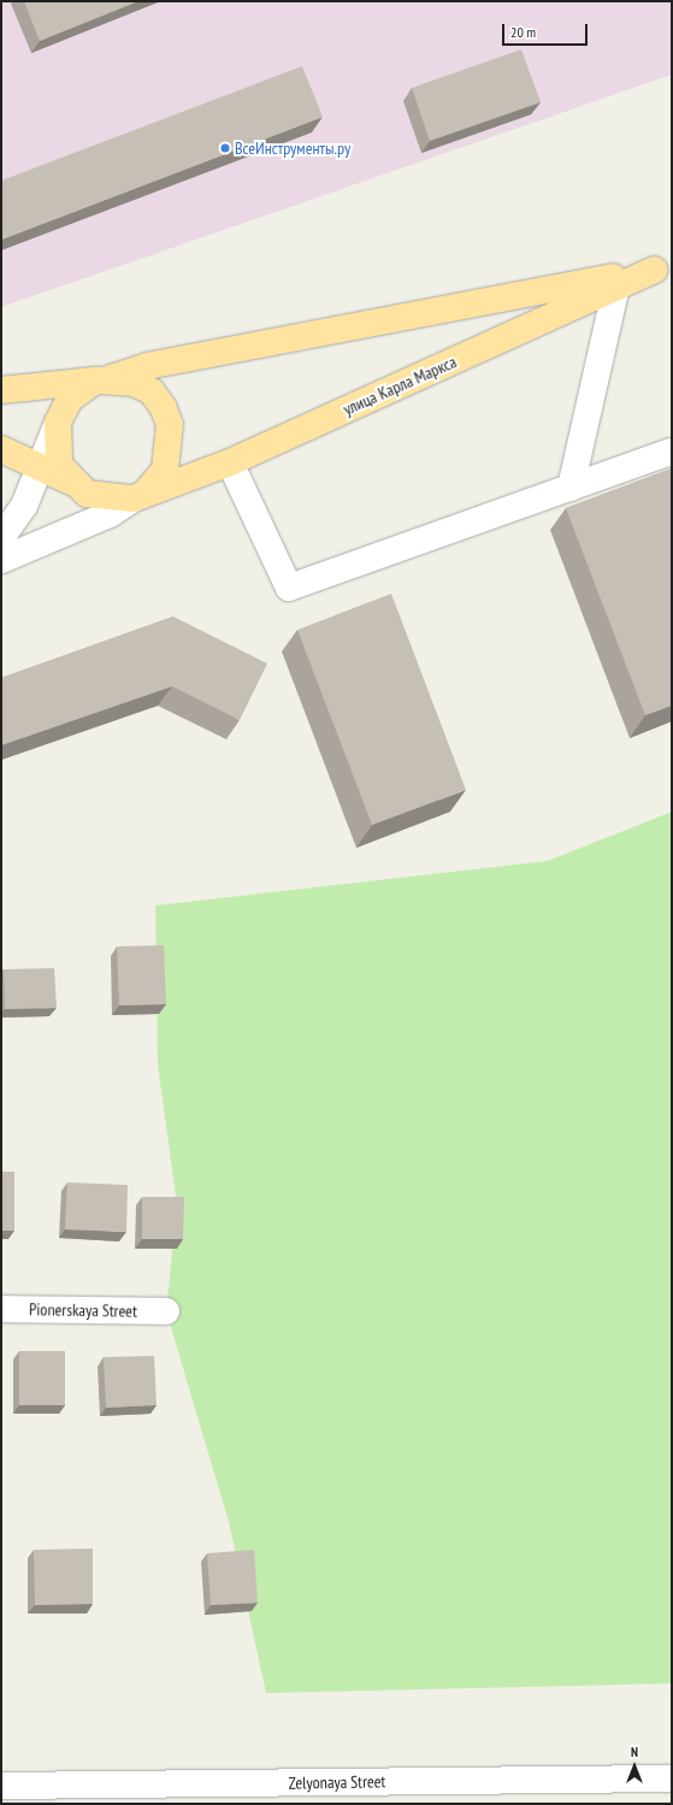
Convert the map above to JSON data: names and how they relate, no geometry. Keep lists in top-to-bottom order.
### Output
{
  "streets": {
    "main road": ["улица Карла Маркса"],
    "street": ["Pionerskaya Street", "Zelyonaya Street"]
  },
  "places": ["ВсеИнструменты.ру"],
  "scale_bar": "20 m",
  "north": "top"
}
